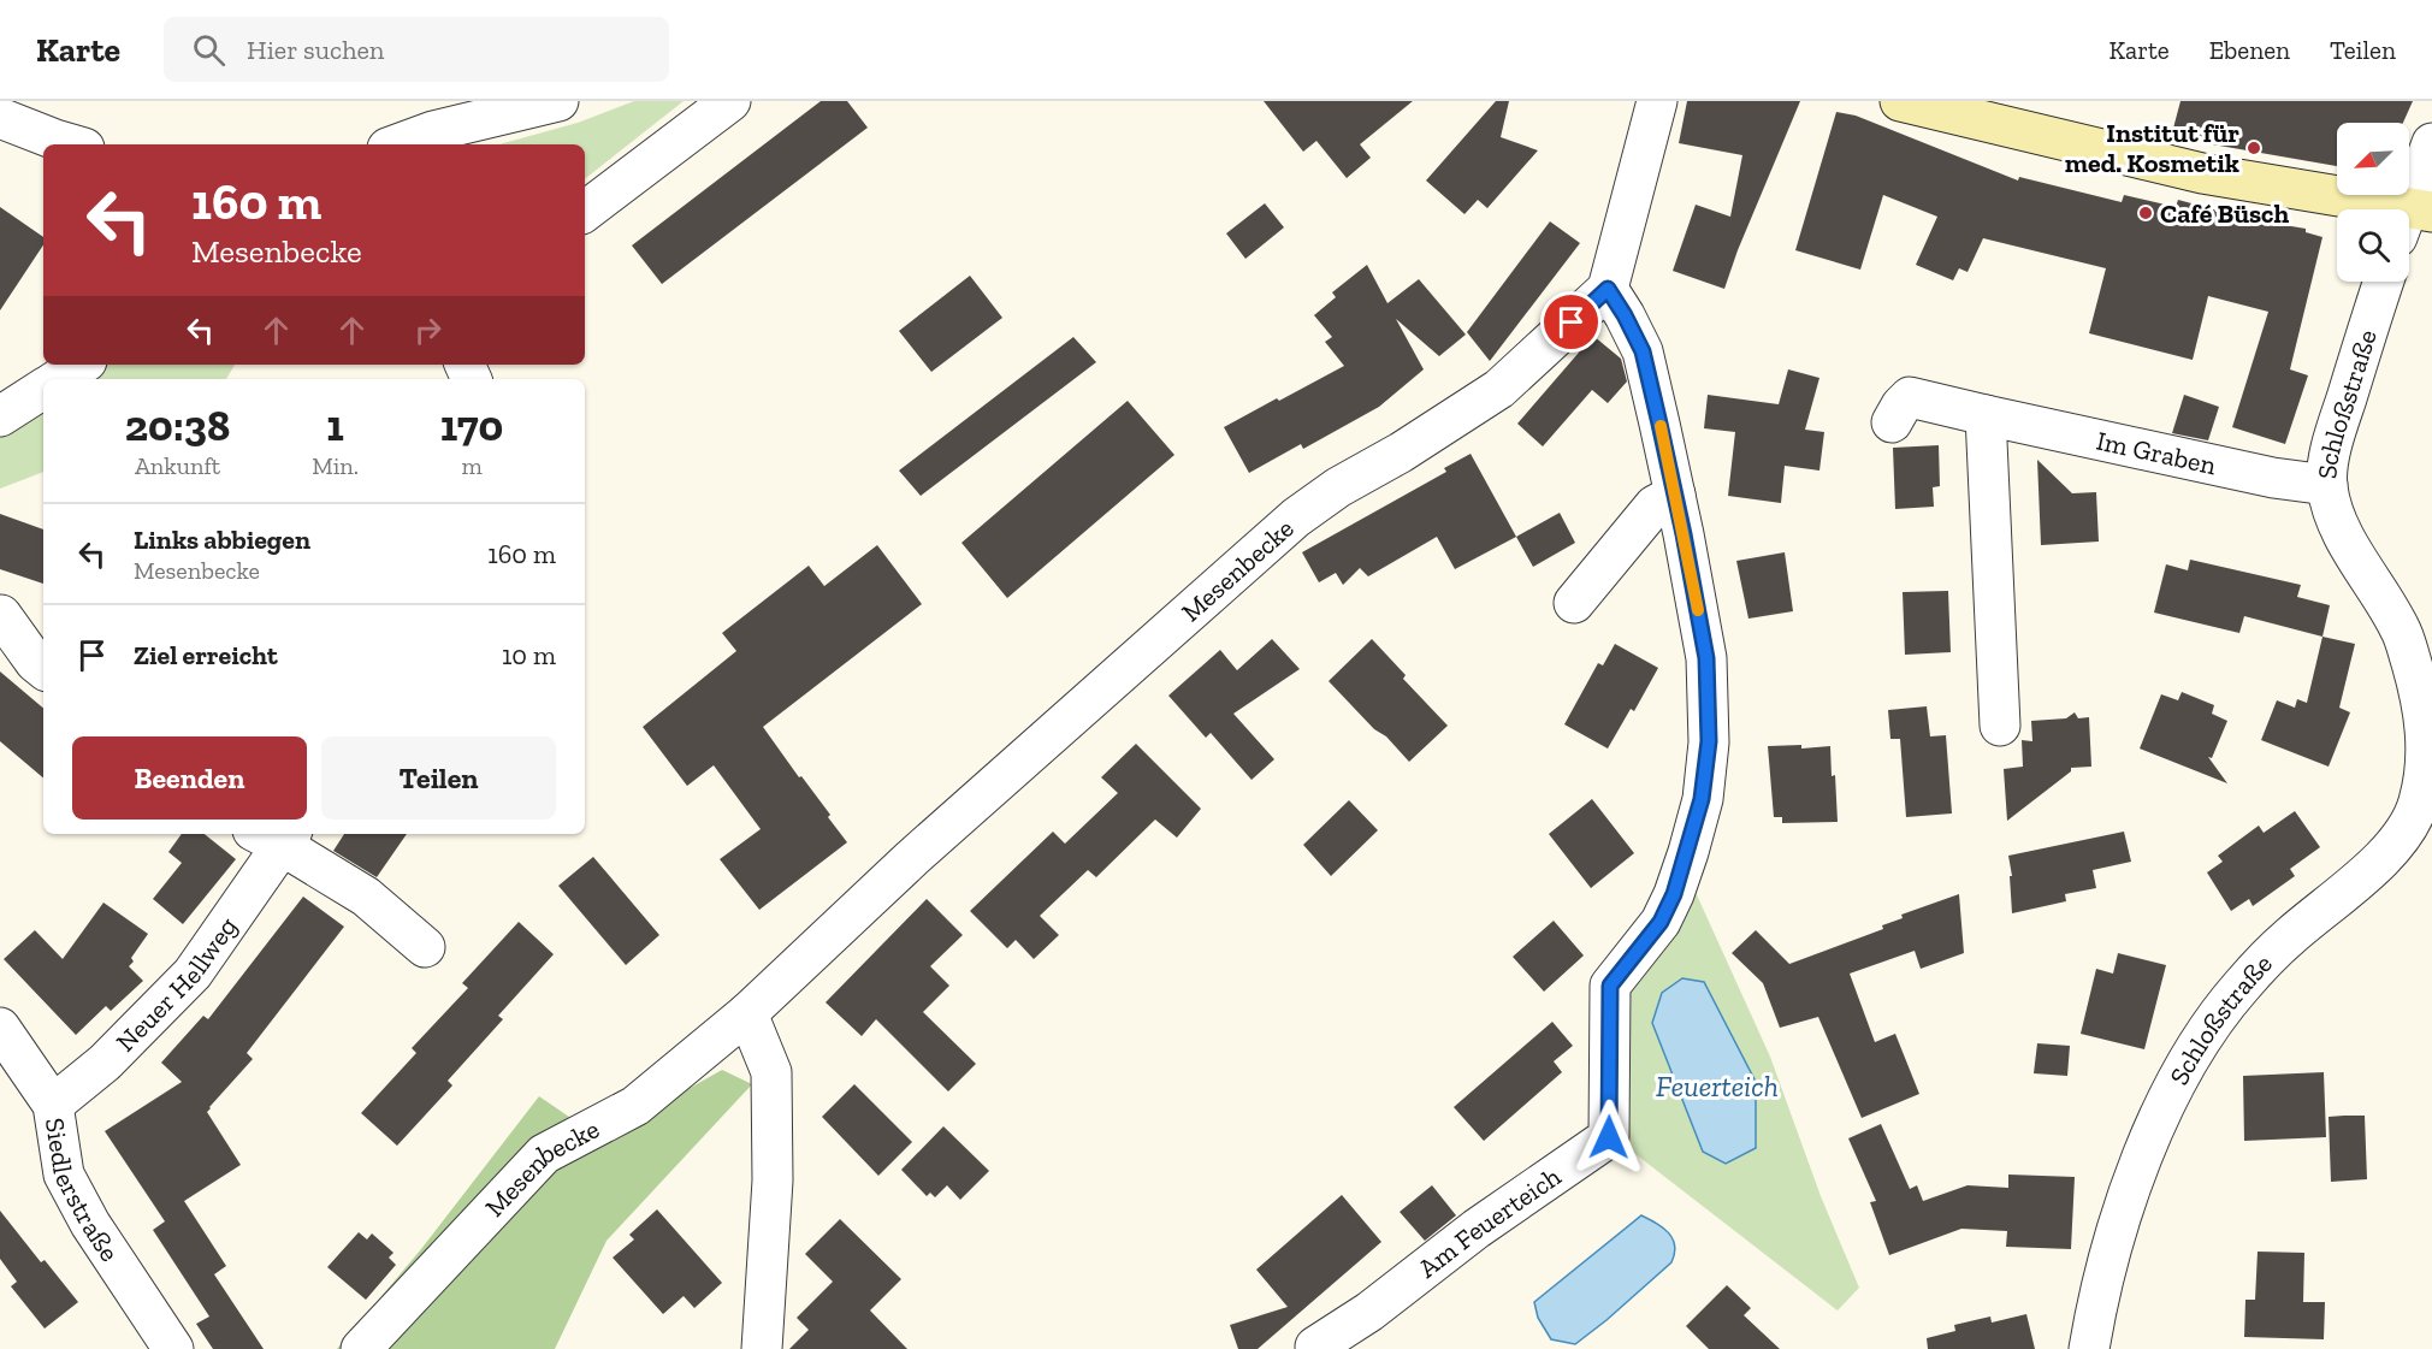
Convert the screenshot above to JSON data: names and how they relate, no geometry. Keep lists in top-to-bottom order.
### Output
{
  "streets": {
    "street": [
      "Schloßstraße",
      "Im Graben",
      "Mesenbecke",
      "Neuer Hellweg",
      "Siedlerstraße",
      "Am Feuerteich"
    ]
  },
  "crossings": [
    ["Schloßstraße", "Im Graben"],
    ["Mesenbecke", "Am Feuerteich"],
    ["Neuer Hellweg", "Siedlerstraße"]
  ],
  "water": ["Feuerteich"],
  "places": ["Institut für med. Kosmetik", "Café Büsch"],
  "north": "bottom left",
  "page": {
    "header": "Karte",
    "search": "Hier suchen",
    "nav": ["Karte", "Ebenen", "Teilen"],
    "turn": ["160 m", "Mesenbecke"],
    "eta": [
      "20:38",
      "Ankunft",
      "1",
      "Min.",
      "170",
      "m"
    ],
    "list": [
      {
        "name": "Links abbiegen",
        "note": "Mesenbecke",
        "value": "160 m"
      },
      {
        "name": "Ziel erreicht",
        "value": "10 m"
      }
    ],
    "buttons": ["Beenden", "Teilen"]
  }
}
